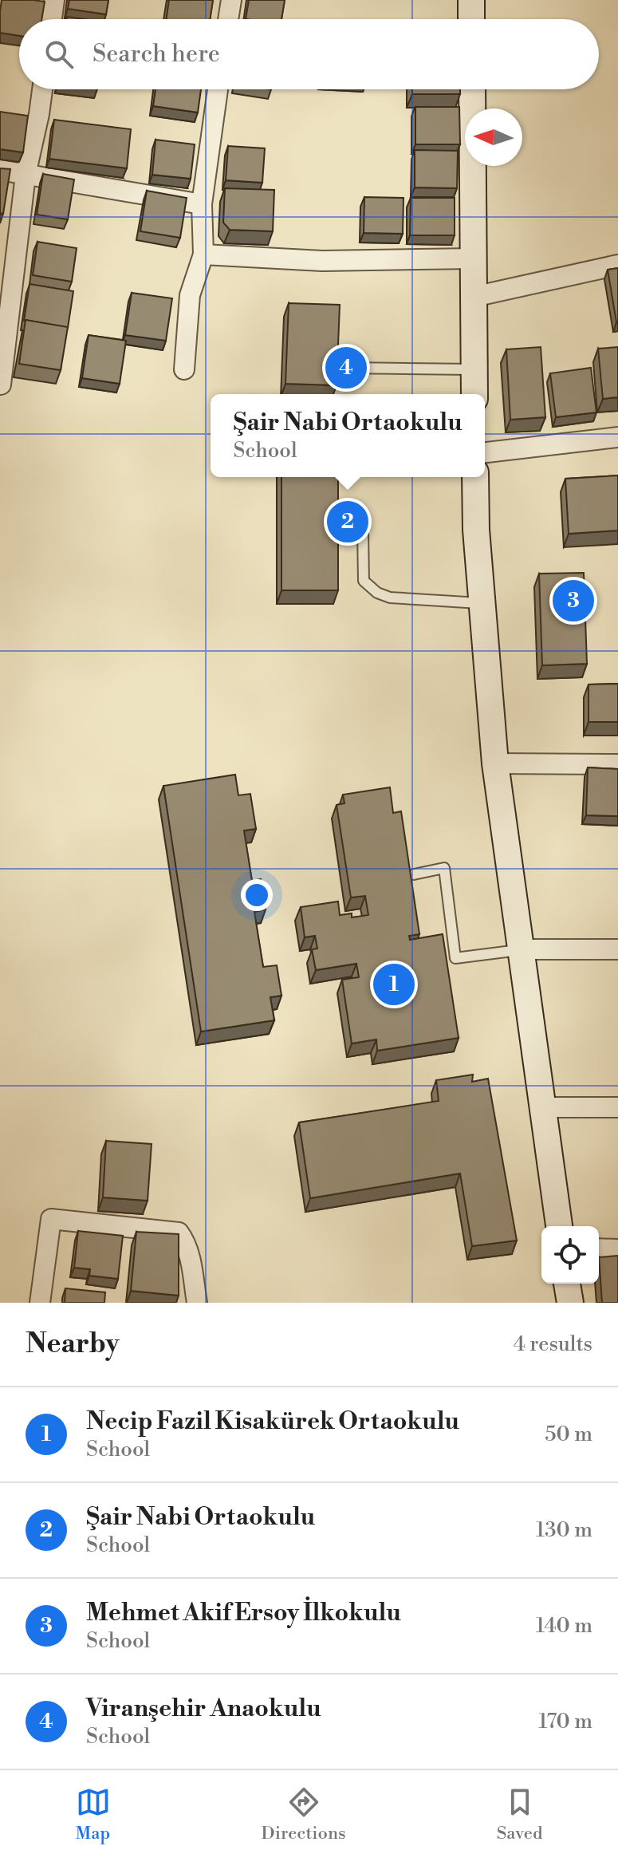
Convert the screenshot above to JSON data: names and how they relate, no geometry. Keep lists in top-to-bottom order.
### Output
{
  "north": "left",
  "page": {
    "search": "Search here",
    "pins": [
      "4",
      "2",
      "3",
      "1"
    ],
    "popup": ["Şair Nabi Ortaokulu", "School"],
    "heading": ["Nearby", "4 results"],
    "list": [
      {
        "mark": "1",
        "name": "Necip Fazil Kisakürek Ortaokulu",
        "note": "School",
        "value": "50 m"
      },
      {
        "mark": "2",
        "name": "Şair Nabi Ortaokulu",
        "note": "School",
        "value": "130 m"
      },
      {
        "mark": "3",
        "name": "Mehmet Akif Ersoy İlkokulu",
        "note": "School",
        "value": "140 m"
      },
      {
        "mark": "4",
        "name": "Viranşehir Anaokulu",
        "note": "School",
        "value": "170 m"
      }
    ],
    "nav": ["Map", "Directions", "Saved"]
  }
}
